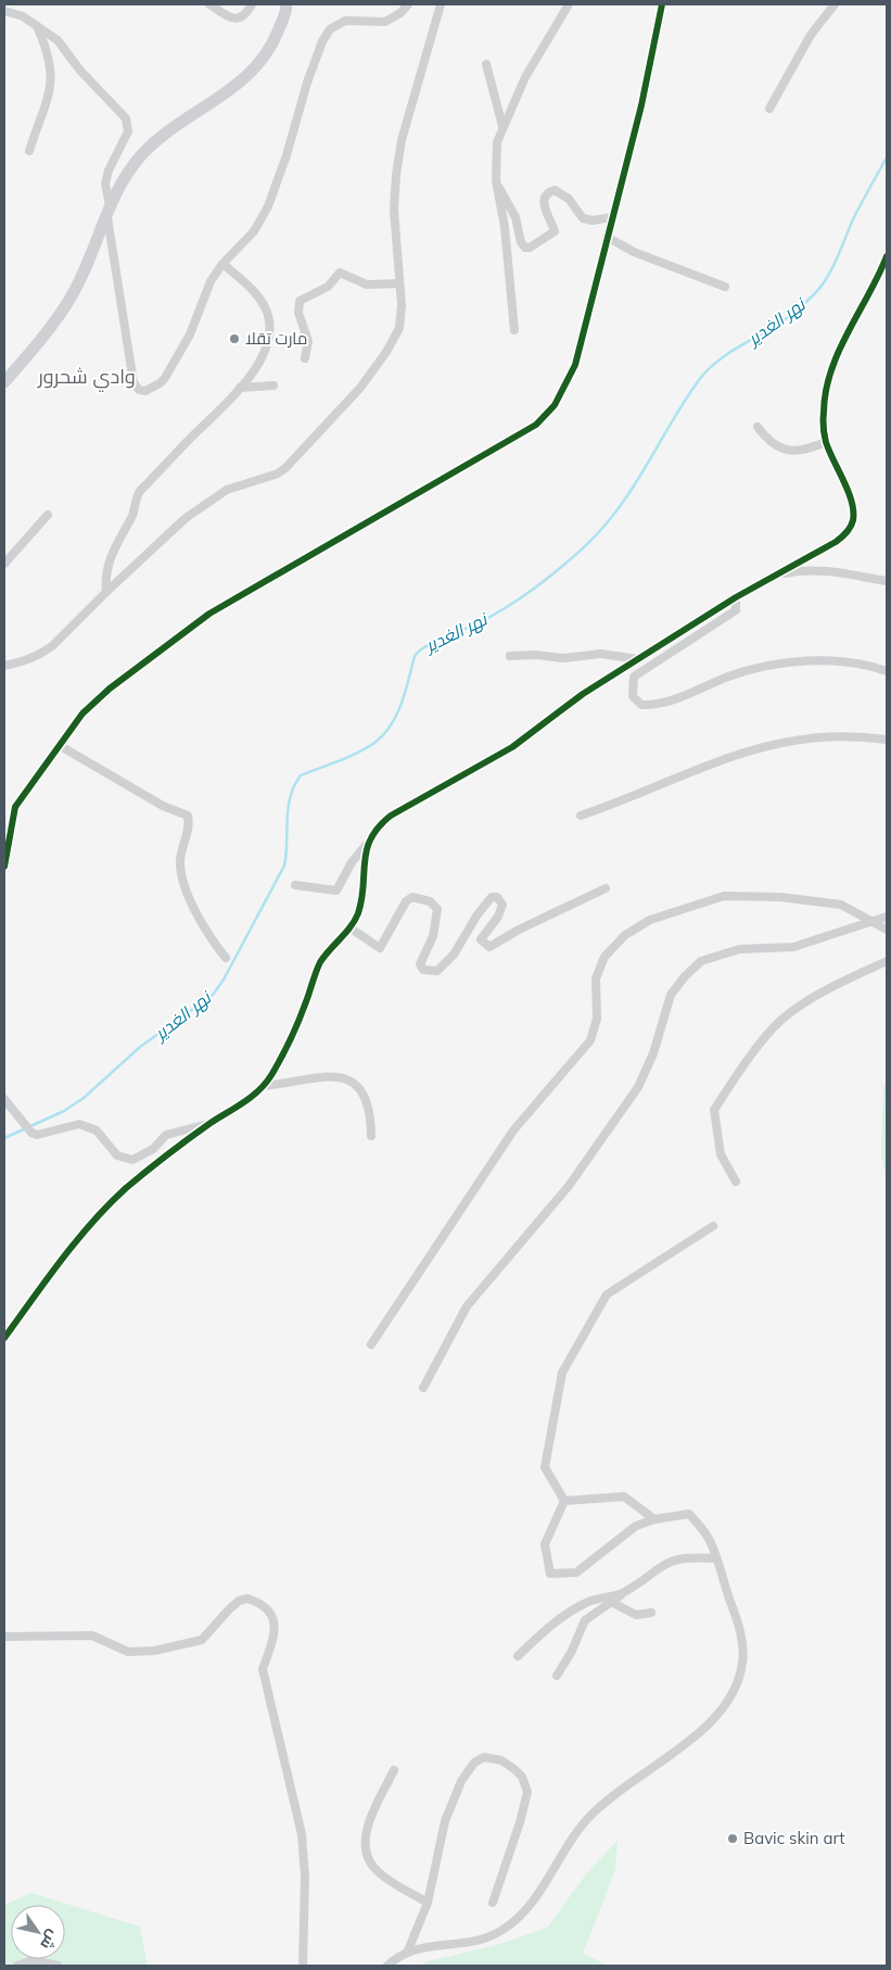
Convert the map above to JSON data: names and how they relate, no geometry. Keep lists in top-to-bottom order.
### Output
{
  "districts": ["وادي شحرور"],
  "water": ["نهر الغدير"],
  "places": ["مارت تقلا", "Bavic skin art"],
  "north": "bottom right"
}
